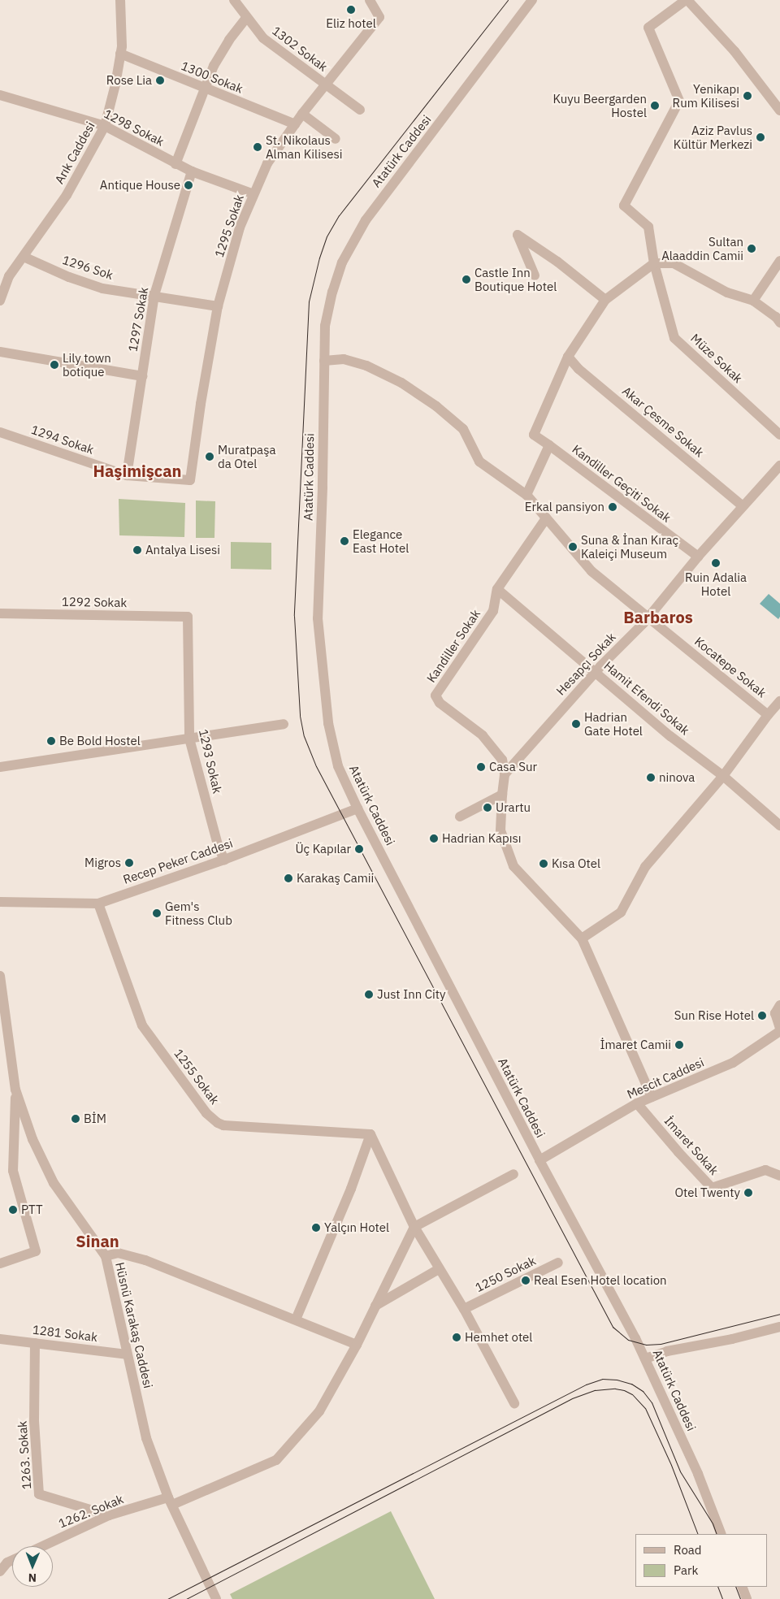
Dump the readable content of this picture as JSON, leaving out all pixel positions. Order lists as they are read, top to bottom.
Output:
{
  "streets": {
    "street": [
      "1302 Sokak",
      "1300 Sokak",
      "1298 Sokak",
      "Atatürk Caddesi",
      "Arık Caddesi",
      "1295 Sokak",
      "1296 Sok",
      "1297 Sokak",
      "Müze Sokak",
      "Akar Çesme Sokak",
      "1294 Sokak",
      "Kandiller Geçiti Sokak",
      "1292 Sokak",
      "Kandiller Sokak",
      "Hesapçı Sokak",
      "Kocatepe Sokak",
      "Hamit Efendi Sokak",
      "1293 Sokak",
      "Recep Peker Caddesi",
      "1255 Sokak",
      "Mescit Caddesi",
      "İmaret Sokak",
      "1250 Sokak",
      "Hüsnü Karakaş Caddesi",
      "1281 Sokak",
      "1263. Sokak",
      "1262. Sokak"
    ]
  },
  "crossings": [
    ["1302 Sokak", "1295 Sokak"],
    ["1300 Sokak", "Arık Caddesi"],
    ["1300 Sokak", "1295 Sokak"],
    ["1298 Sokak", "Arık Caddesi"],
    ["1298 Sokak", "1295 Sokak"],
    ["1298 Sokak", "1297 Sokak"],
    ["Atatürk Caddesi", "Kocatepe Sokak"],
    ["Atatürk Caddesi", "Recep Peker Caddesi"],
    ["Atatürk Caddesi", "Mescit Caddesi"],
    ["Arık Caddesi", "1296 Sok"],
    ["1295 Sokak", "1296 Sok"],
    ["1295 Sokak", "1294 Sokak"],
    ["1296 Sok", "1297 Sokak"],
    ["1297 Sokak", "1294 Sokak"],
    ["Akar Çesme Sokak", "Kandiller Geçiti Sokak"],
    ["Akar Çesme Sokak", "Hesapçı Sokak"],
    ["Kandiller Geçiti Sokak", "Hesapçı Sokak"],
    ["1292 Sokak", "1293 Sokak"],
    ["Kandiller Sokak", "Hesapçı Sokak"],
    ["Kandiller Sokak", "Kocatepe Sokak"],
    ["Kandiller Sokak", "Hamit Efendi Sokak"],
    ["Hesapçı Sokak", "Kocatepe Sokak"],
    ["Hesapçı Sokak", "Hamit Efendi Sokak"],
    ["1293 Sokak", "Recep Peker Caddesi"],
    ["Recep Peker Caddesi", "1255 Sokak"],
    ["Mescit Caddesi", "İmaret Sokak"],
    ["Hüsnü Karakaş Caddesi", "1281 Sokak"],
    ["Hüsnü Karakaş Caddesi", "1262. Sokak"],
    ["1281 Sokak", "1263. Sokak"],
    ["1263. Sokak", "1262. Sokak"]
  ],
  "districts": ["Haşimişcan", "Barbaros", "Sinan"],
  "places": [
    "Eliz hotel",
    "Rose Lia",
    "Yenikapı Rum Kilisesi",
    "Kuyu Beergarden Hostel",
    "Aziz Pavlus Kültür Merkezi",
    "St. Nikolaus Alman Kilisesi",
    "Antique House",
    "Sultan Alaaddin Camii",
    "Castle Inn Boutique Hotel",
    "Lily town botique",
    "Muratpaşa da Otel",
    "Erkal pansiyon",
    "Elegance East Hotel",
    "Suna & İnan Kıraç Kaleiçi Museum",
    "Antalya Lisesi",
    "Ruin Adalia Hotel",
    "Hadrian Gate Hotel",
    "Be Bold Hostel",
    "Casa Sur",
    "ninova",
    "Urartu",
    "Hadrian Kapısı",
    "Üç Kapılar",
    "Migros",
    "Kısa Otel",
    "Karakaş Camii",
    "Gem's Fitness Club",
    "Just Inn City",
    "Sun Rise Hotel",
    "İmaret Camii",
    "BİM",
    "Otel Twenty",
    "PTT",
    "Yalçın Hotel",
    "Real Esen Hotel location",
    "Hemhet otel"
  ],
  "legend": ["Road", "Park"],
  "north": "bottom"
}
